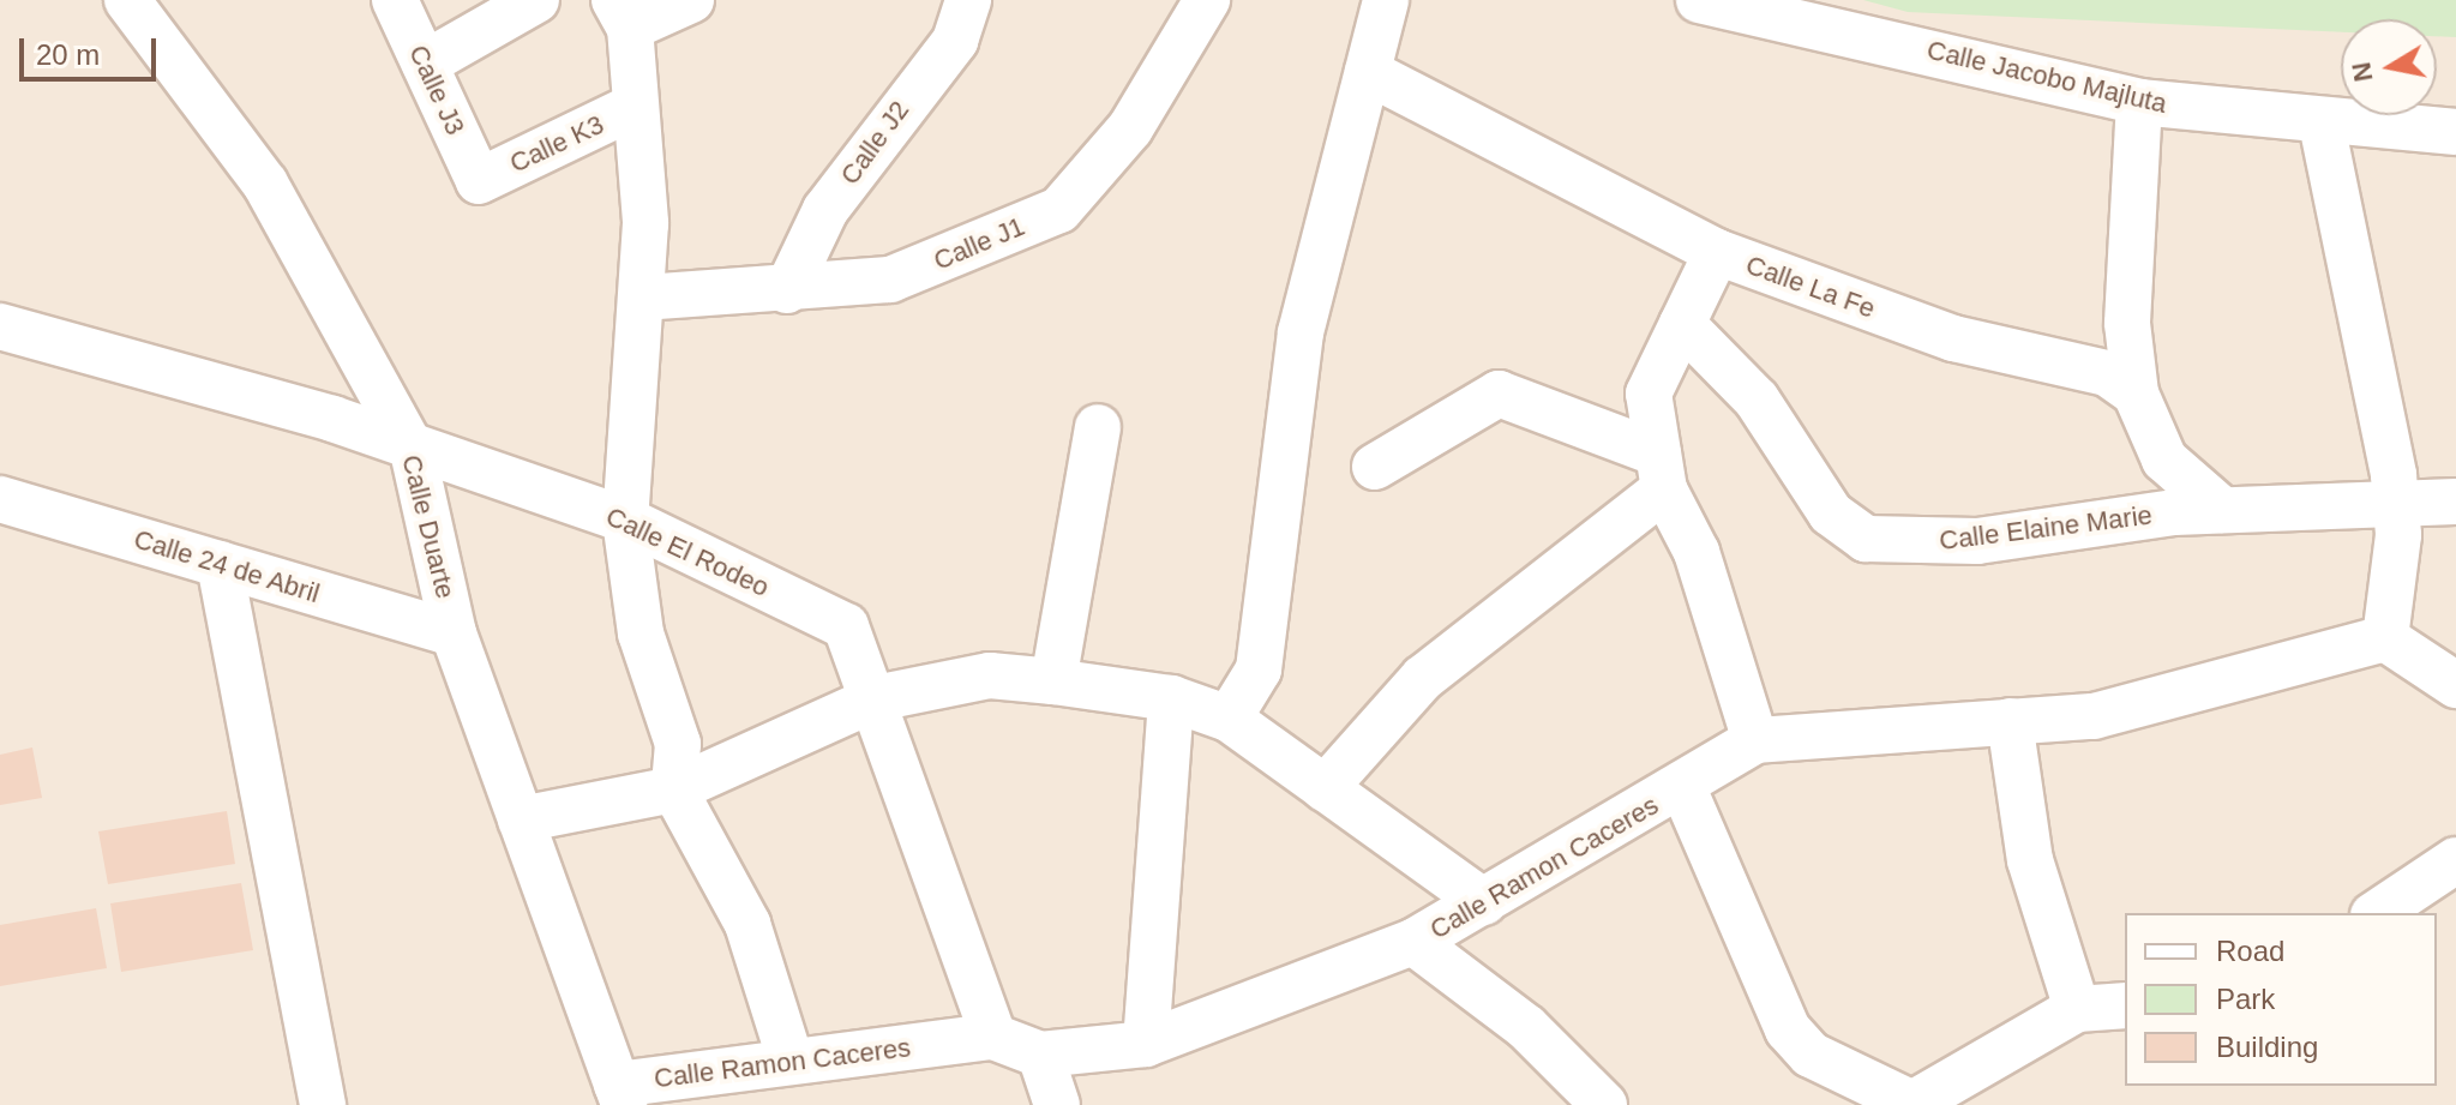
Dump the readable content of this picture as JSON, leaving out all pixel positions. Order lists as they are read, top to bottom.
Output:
{
  "streets": {
    "street": [
      "Calle Jacobo Majluta",
      "Calle J3",
      "Calle J2",
      "Calle K3",
      "Calle J1",
      "Calle La Fe",
      "Calle Duarte",
      "Calle Elaine Marie",
      "Calle El Rodeo",
      "Calle 24 de Abril",
      "Calle Ramon Caceres"
    ]
  },
  "crossings": [
    ["Calle J3", "Calle K3"],
    ["Calle J2", "Calle J1"],
    ["Calle Duarte", "Calle El Rodeo"],
    ["Calle Duarte", "Calle 24 de Abril"],
    ["Calle Duarte", "Calle Ramon Caceres"],
    ["Calle El Rodeo", "Calle Ramon Caceres"]
  ],
  "legend": ["Road", "Park", "Building"],
  "scale_bar": "20 m",
  "north": "left"
}
